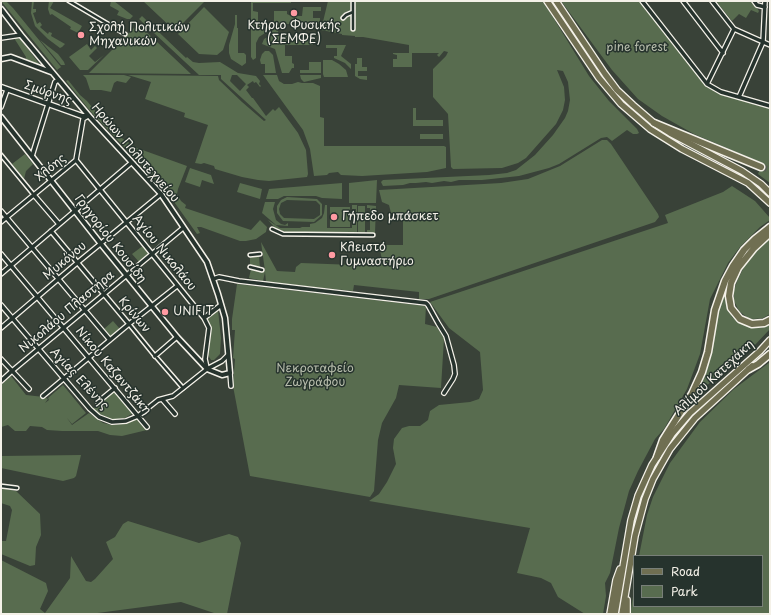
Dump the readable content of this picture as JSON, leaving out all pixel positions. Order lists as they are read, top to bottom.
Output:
{
  "streets": {
    "main road": ["Αλίμου Κατεχάκη"],
    "street": [
      "Σμύρνης",
      "Ηρώων Πολυτεχνείου",
      "Χλόης",
      "Γρηγορίου Κουσίδη",
      "Αγίου Νικολάου",
      "Μυκόνου",
      "Νικολάου Πλαστήρα",
      "Κρίνων",
      "Νίκου Καζαντζάκη",
      "Αγίας Ελένης"
    ]
  },
  "crossings": [
    ["Σμύρνης", "Ηρώων Πολυτεχνείου"],
    ["Σμύρνης", "Χλόης"],
    ["Ηρώων Πολυτεχνείου", "Χλόης"],
    ["Ηρώων Πολυτεχνείου", "Μυκόνου"],
    ["Ηρώων Πολυτεχνείου", "Νικολάου Πλαστήρα"],
    ["Χλόης", "Γρηγορίου Κουσίδη"],
    ["Χλόης", "Αγίου Νικολάου"],
    ["Γρηγορίου Κουσίδη", "Αγίου Νικολάου"],
    ["Γρηγορίου Κουσίδη", "Μυκόνου"],
    ["Γρηγορίου Κουσίδη", "Νικολάου Πλαστήρα"],
    ["Αγίου Νικολάου", "Μυκόνου"],
    ["Αγίου Νικολάου", "Νικολάου Πλαστήρα"],
    ["Μυκόνου", "Κρίνων"],
    ["Μυκόνου", "Νίκου Καζαντζάκη"],
    ["Μυκόνου", "Αγίας Ελένης"],
    ["Νικολάου Πλαστήρα", "Κρίνων"],
    ["Νικολάου Πλαστήρα", "Νίκου Καζαντζάκη"],
    ["Νικολάου Πλαστήρα", "Αγίας Ελένης"],
    ["Νίκου Καζαντζάκη", "Αγίας Ελένης"]
  ],
  "parks": ["pine forest", "Νεκροταφείο Ζωγράφου"],
  "places": [
    "Κτήριο Φυσικής (ΣΕΜΦΕ)",
    "Σχολή Πολιτικών Μηχανικών",
    "Γήπεδο μπάσκετ",
    "Κλειστό Γυμναστήριο",
    "UNIFIT"
  ],
  "legend": ["Road", "Park"]
}
